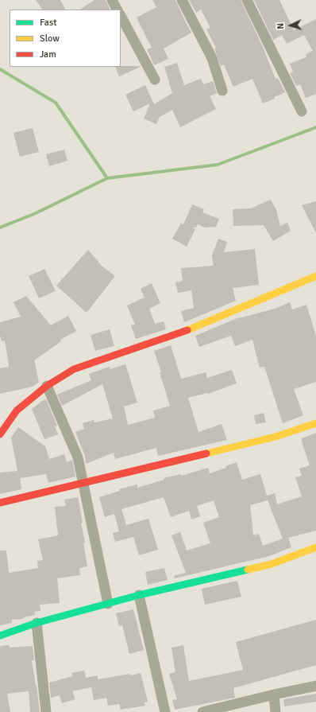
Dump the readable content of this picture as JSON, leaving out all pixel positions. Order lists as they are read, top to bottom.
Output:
{
  "legend": ["Fast", "Slow", "Jam"],
  "north": "left"
}
